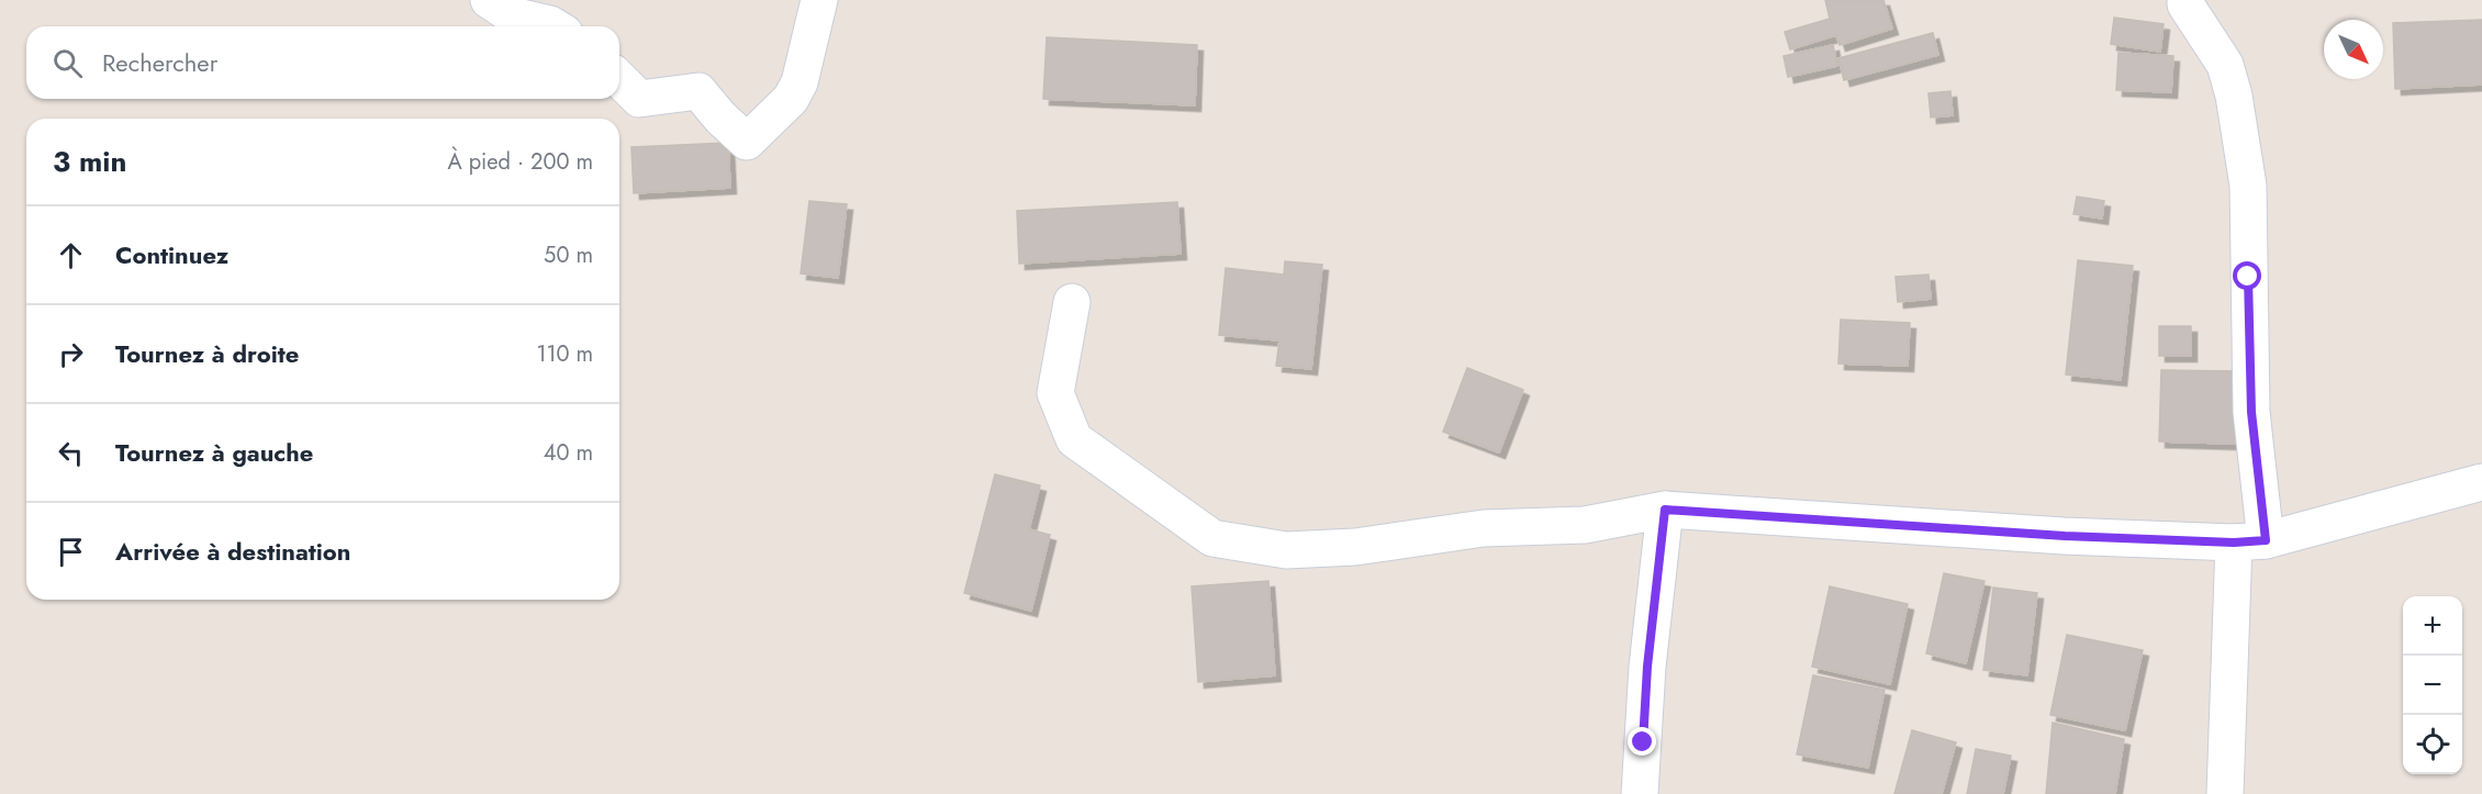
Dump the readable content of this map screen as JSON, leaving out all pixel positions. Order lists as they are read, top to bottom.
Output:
{
  "north": "bottom right",
  "page": {
    "search": "Rechercher",
    "heading": ["3 min", "À pied · 200 m"],
    "list": [
      ["Continuez", "50 m"],
      ["Tournez à droite", "110 m"],
      ["Tournez à gauche", "40 m"],
      "Arrivée à destination"
    ],
    "map_buttons": ["+", "−"]
  }
}
